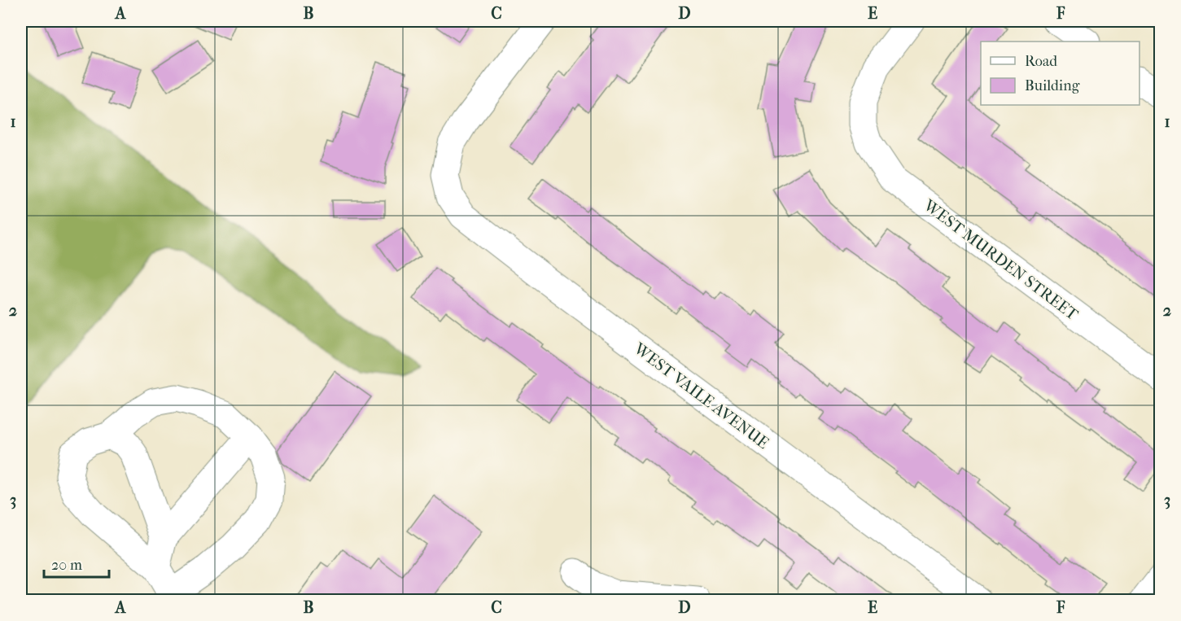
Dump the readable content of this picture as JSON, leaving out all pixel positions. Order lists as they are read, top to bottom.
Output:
{
  "streets": {
    "street": ["WEST MURDEN STREET", "WEST VAILE AVENUE"]
  },
  "legend": ["Road", "Building"],
  "scale_bar": "20 m",
  "grid": {
    "columns": [
      "A",
      "B",
      "C",
      "D",
      "E",
      "F"
    ],
    "rows": ["1", "2", "3"]
  }
}
